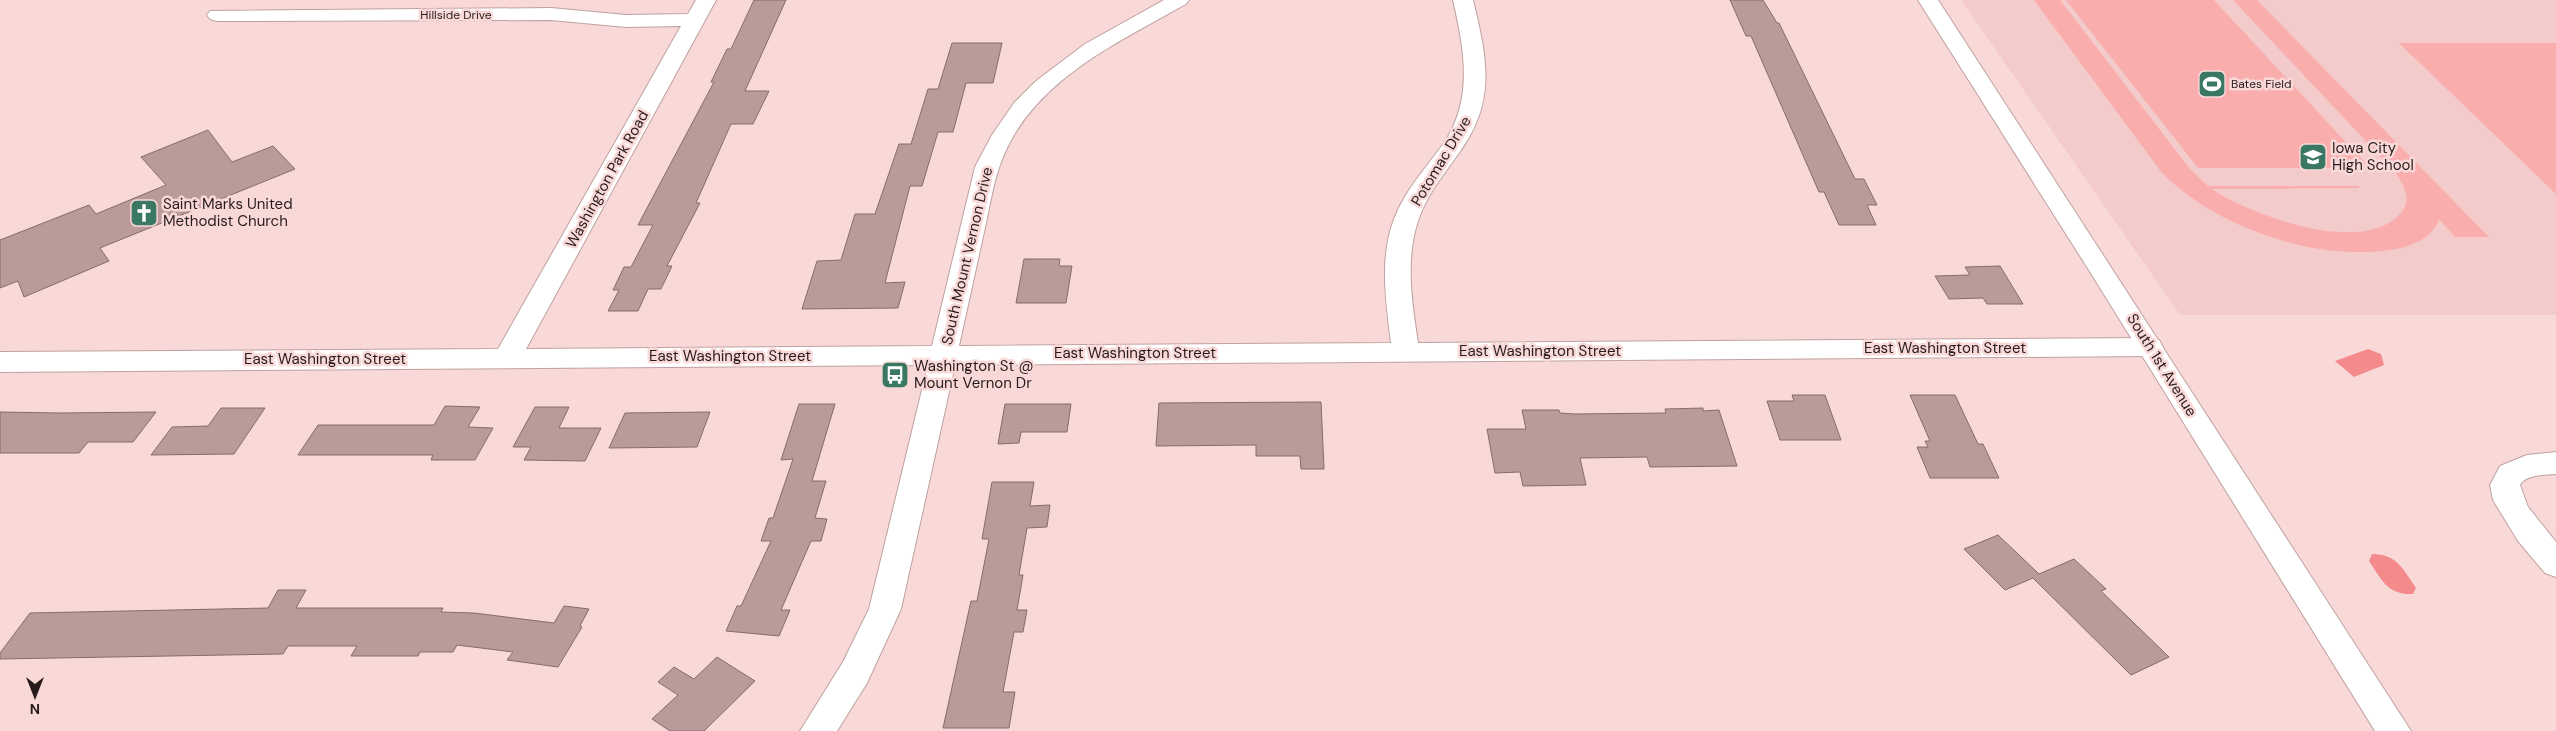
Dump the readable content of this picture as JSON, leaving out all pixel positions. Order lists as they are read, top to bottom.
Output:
{
  "streets": {
    "street": [
      "Hillside Drive",
      "Potomac Drive",
      "Washington Park Road",
      "South Mount Vernon Drive",
      "East Washington Street",
      "South 1st Avenue"
    ]
  },
  "crossings": [
    ["Hillside Drive", "Washington Park Road"],
    ["Potomac Drive", "East Washington Street"],
    ["Washington Park Road", "East Washington Street"],
    ["South Mount Vernon Drive", "East Washington Street"],
    ["East Washington Street", "South 1st Avenue"]
  ],
  "places": {
    "sports": ["Bates Field"],
    "school or university": ["Iowa City High School"],
    "church": ["Saint Marks United Methodist Church"],
    "bus stop": ["Washington St @ Mount Vernon Dr"]
  },
  "north": "bottom"
}
